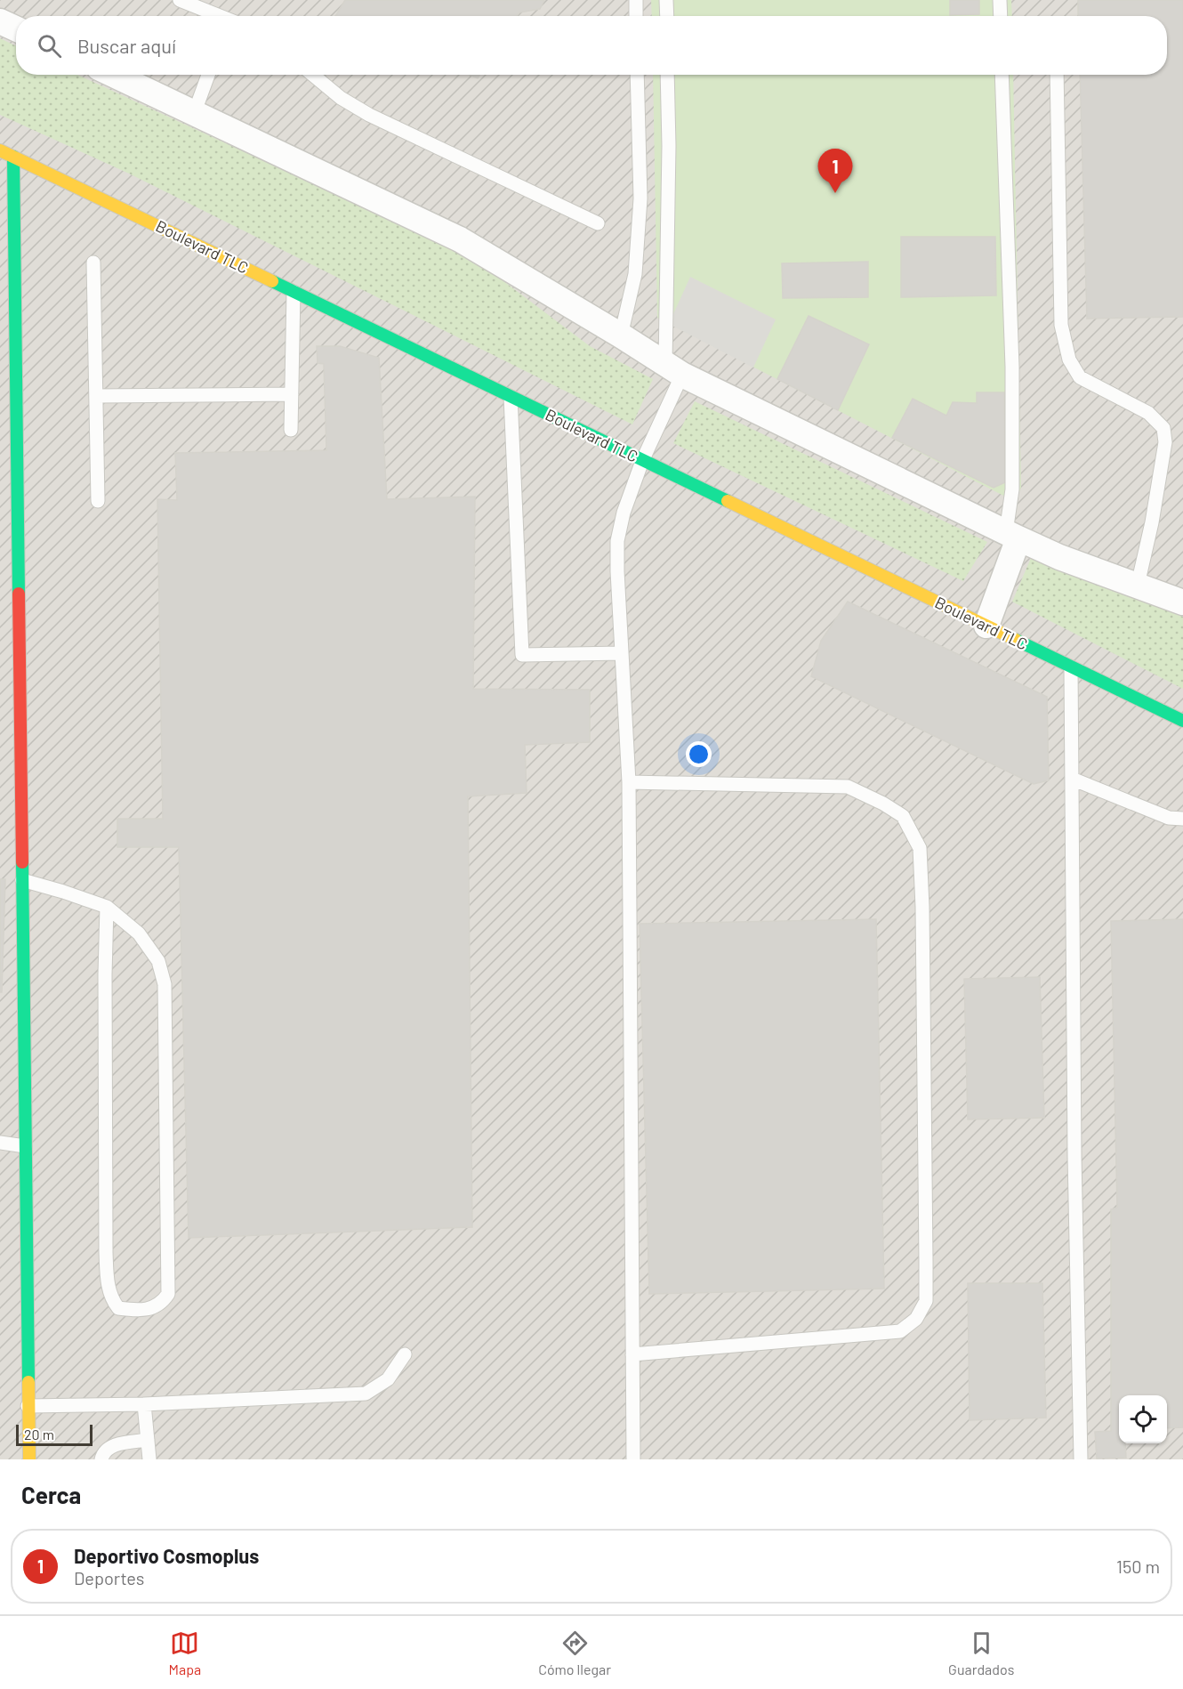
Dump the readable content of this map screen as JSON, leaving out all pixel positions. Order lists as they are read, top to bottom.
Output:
{
  "streets": {
    "street": ["Boulevard TLC"]
  },
  "scale_bar": "20 m",
  "page": {
    "search": "Buscar aquí",
    "pins": "1",
    "scale": "20 m",
    "heading": "Cerca",
    "list": [
      {
        "mark": "1",
        "name": "Deportivo Cosmoplus",
        "note": "Deportes",
        "value": "150 m"
      }
    ],
    "nav": ["Mapa", "Cómo llegar", "Guardados"]
  }
}
